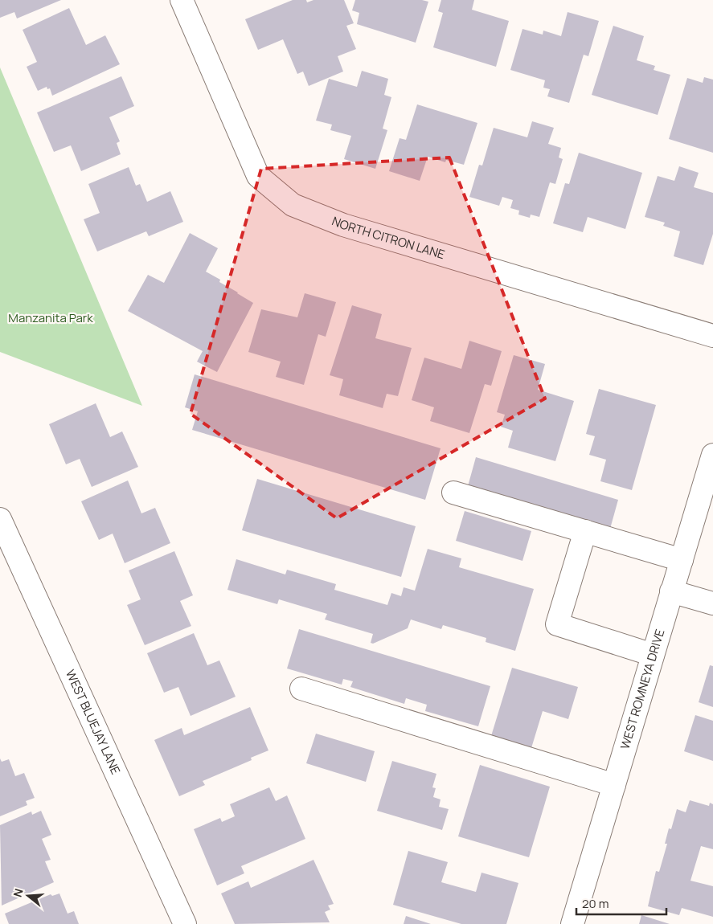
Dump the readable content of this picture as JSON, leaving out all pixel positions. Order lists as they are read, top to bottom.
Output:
{
  "streets": {
    "street": ["NORTH CITRON LANE", "WEST ROMNEYA DRIVE", "WEST BLUEJAY LANE"]
  },
  "parks": ["Manzanita Park"],
  "scale_bar": "20 m",
  "north": "left"
}
